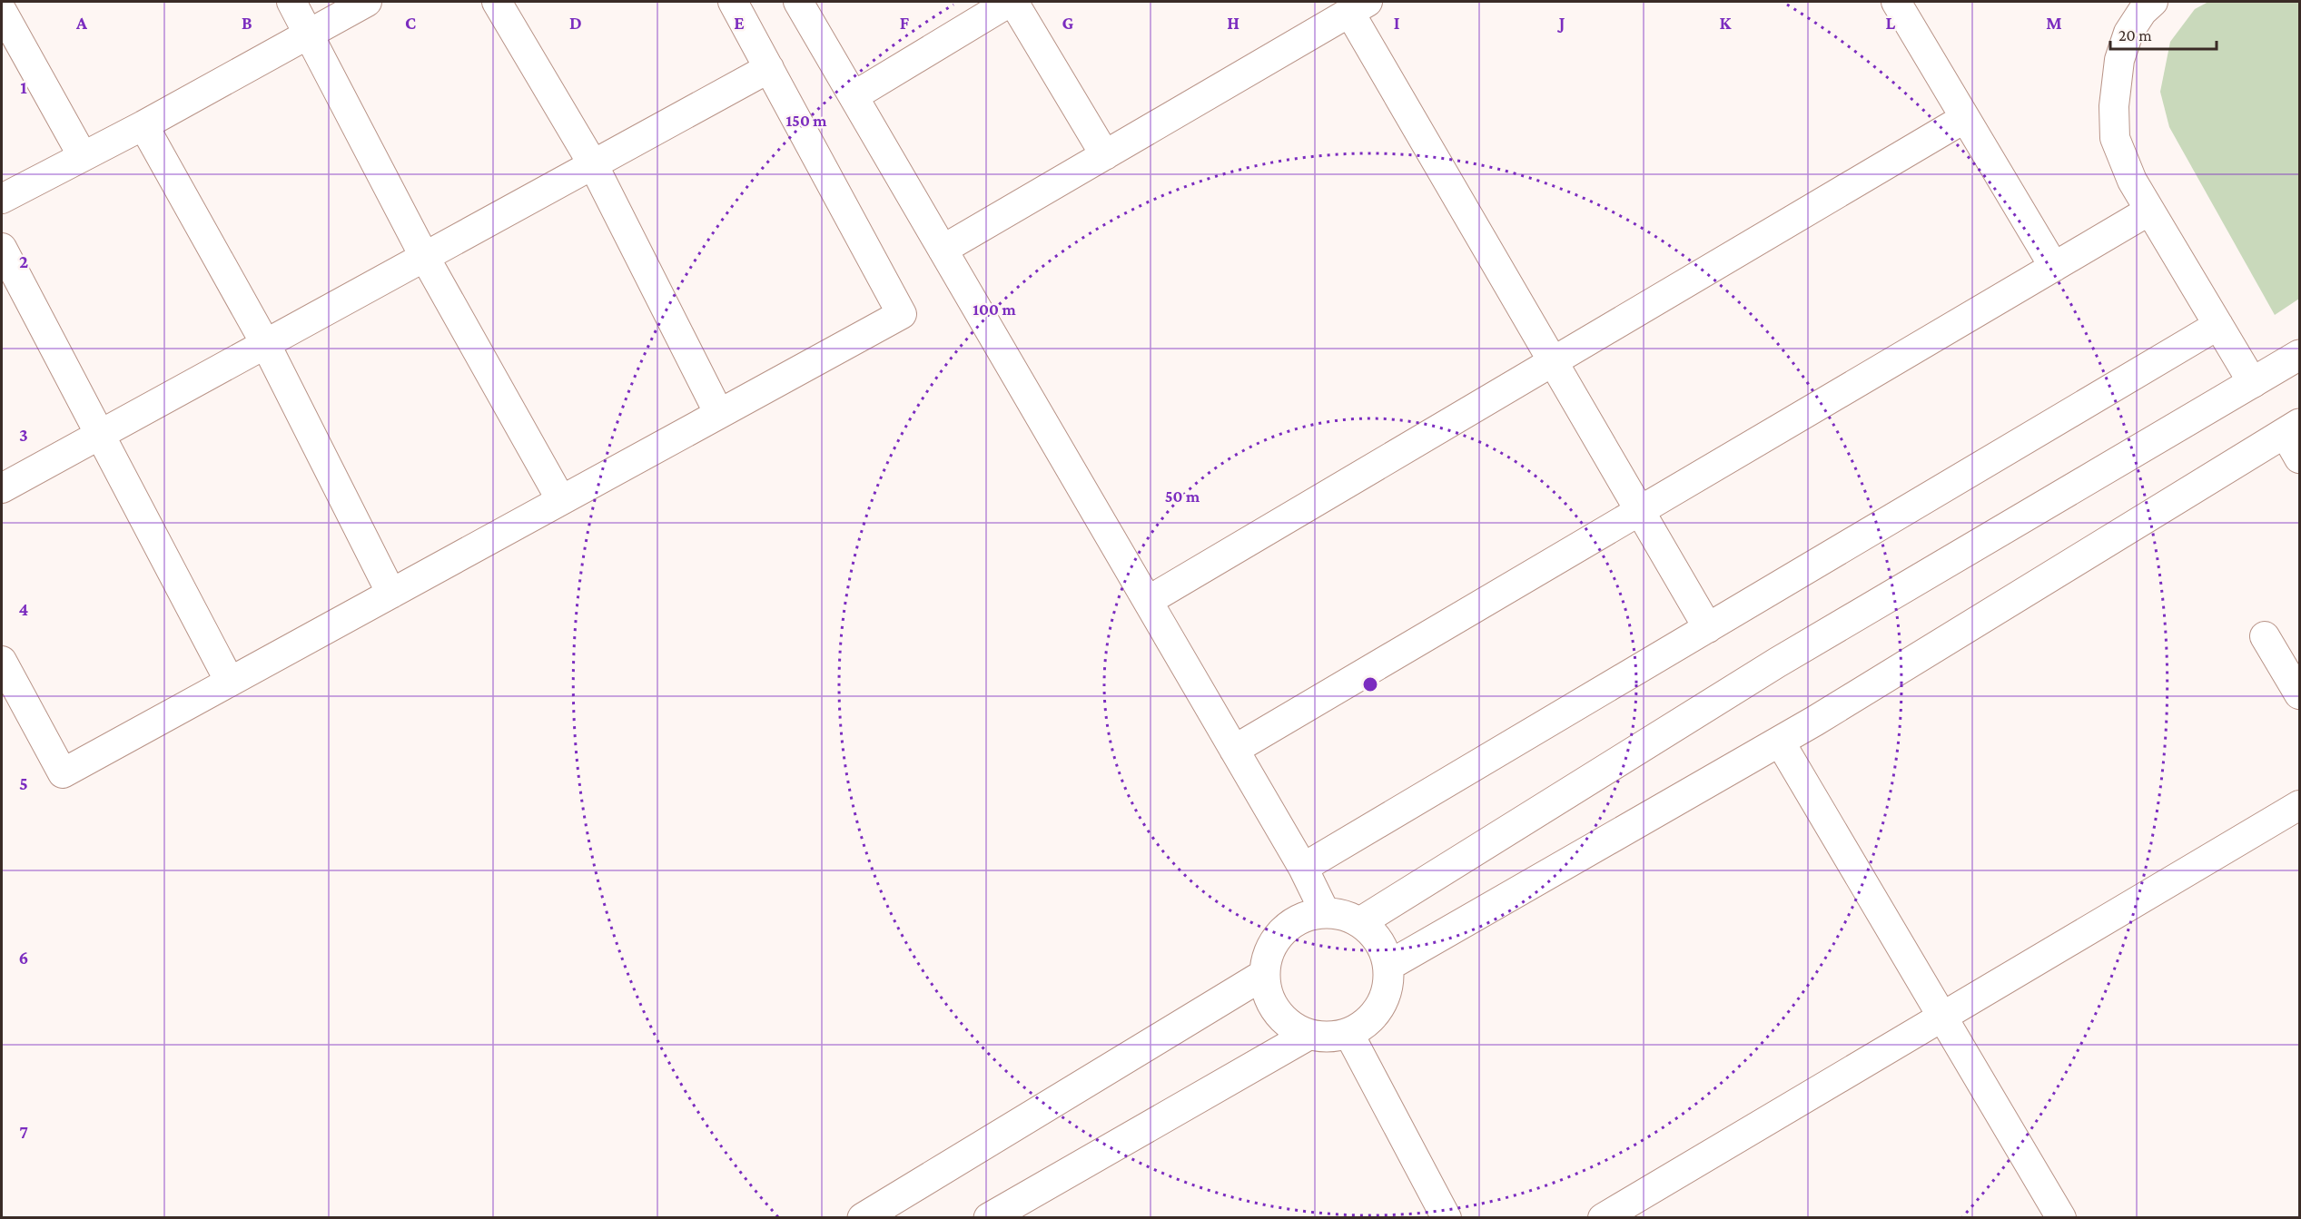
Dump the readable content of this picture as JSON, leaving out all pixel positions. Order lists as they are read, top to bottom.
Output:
{
  "scale_bar": "20 m",
  "grid": {
    "columns": [
      "A",
      "B",
      "C",
      "D",
      "E",
      "F",
      "G",
      "H",
      "I",
      "J",
      "K",
      "L",
      "M"
    ],
    "rows": [
      "1",
      "2",
      "3",
      "4",
      "5",
      "6",
      "7"
    ]
  },
  "rings": ["150 m", "100 m", "50 m"]
}
